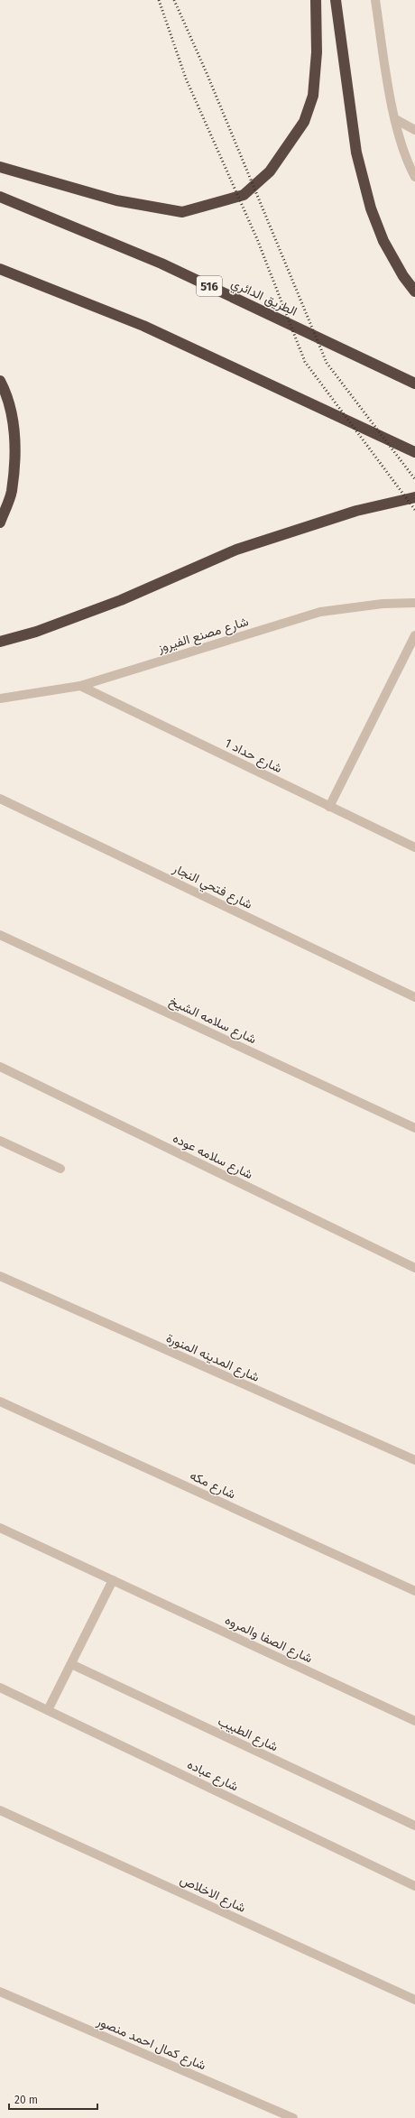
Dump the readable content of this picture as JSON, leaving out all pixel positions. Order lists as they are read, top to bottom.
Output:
{
  "streets": {
    "highway": ["516", "الطريق الدائري"],
    "street": [
      "شارع مصنع الفيروز",
      "شارع حداد 1",
      "شارع فتحي النجار",
      "شارع سلامه الشيخ",
      "شارع سلامه عوده",
      "شارع المدينه المنورة",
      "شارع مكه",
      "شارع الصفا والمروه",
      "شارع الطبيب",
      "شارع عباده",
      "شارع الاخلاص",
      "شارع كمال احمد منصور"
    ]
  },
  "crossings": [
    ["شارع مصنع الفيروز", "شارع حداد 1"]
  ],
  "scale_bar": "20 m"
}
